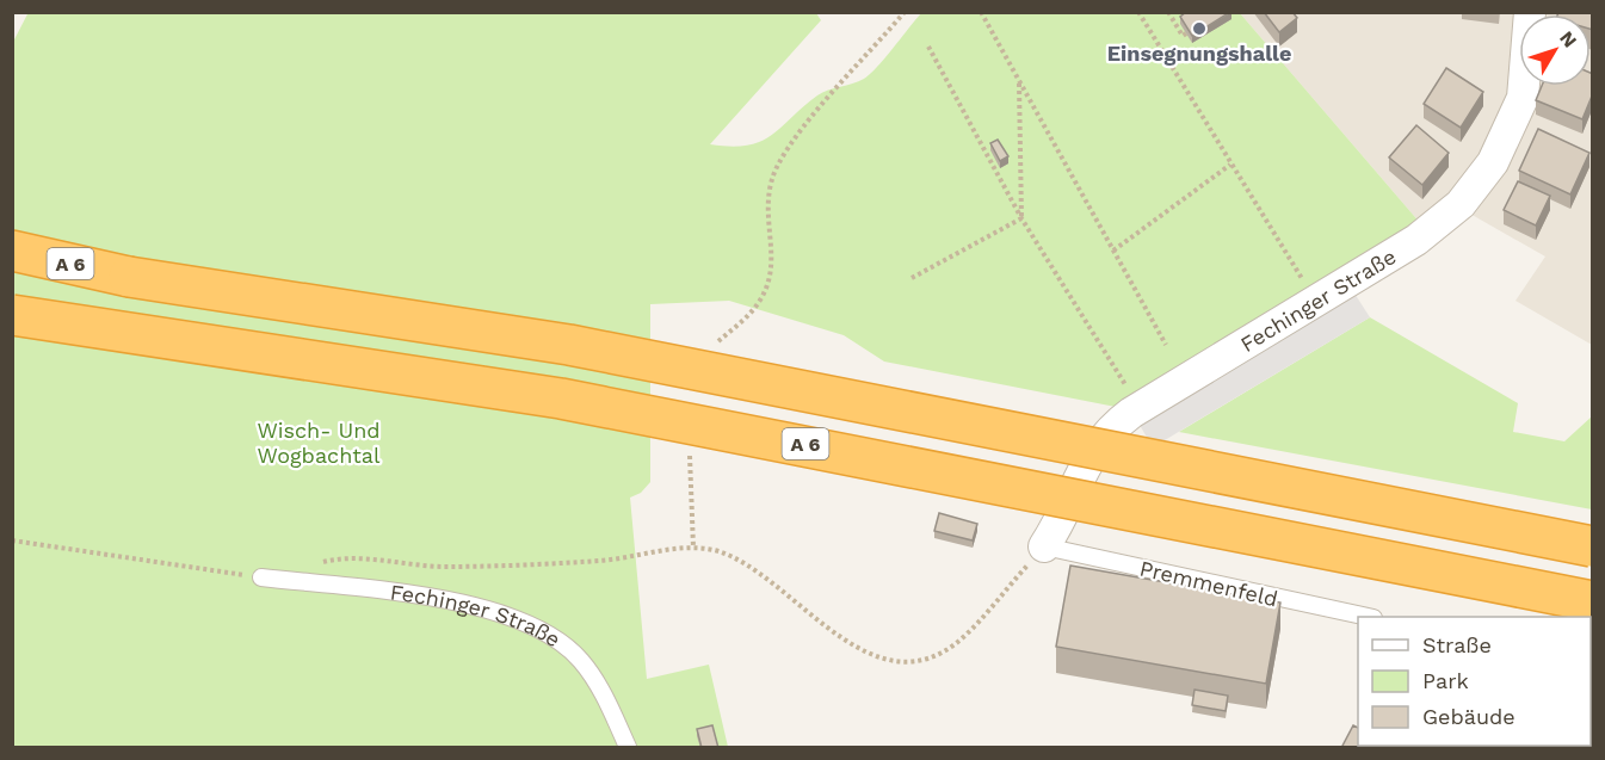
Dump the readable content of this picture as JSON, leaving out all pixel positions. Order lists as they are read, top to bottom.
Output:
{
  "streets": {
    "highway": ["A 6"],
    "street": ["Fechinger Straße"],
    "lane": ["Premmenfeld"]
  },
  "crossings": [
    ["Fechinger Straße", "Premmenfeld"]
  ],
  "parks": ["Wisch- Und Wogbachtal"],
  "places": ["Einsegnungshalle"],
  "legend": ["Straße", "Park", "Gebäude"],
  "north": "top right"
}
